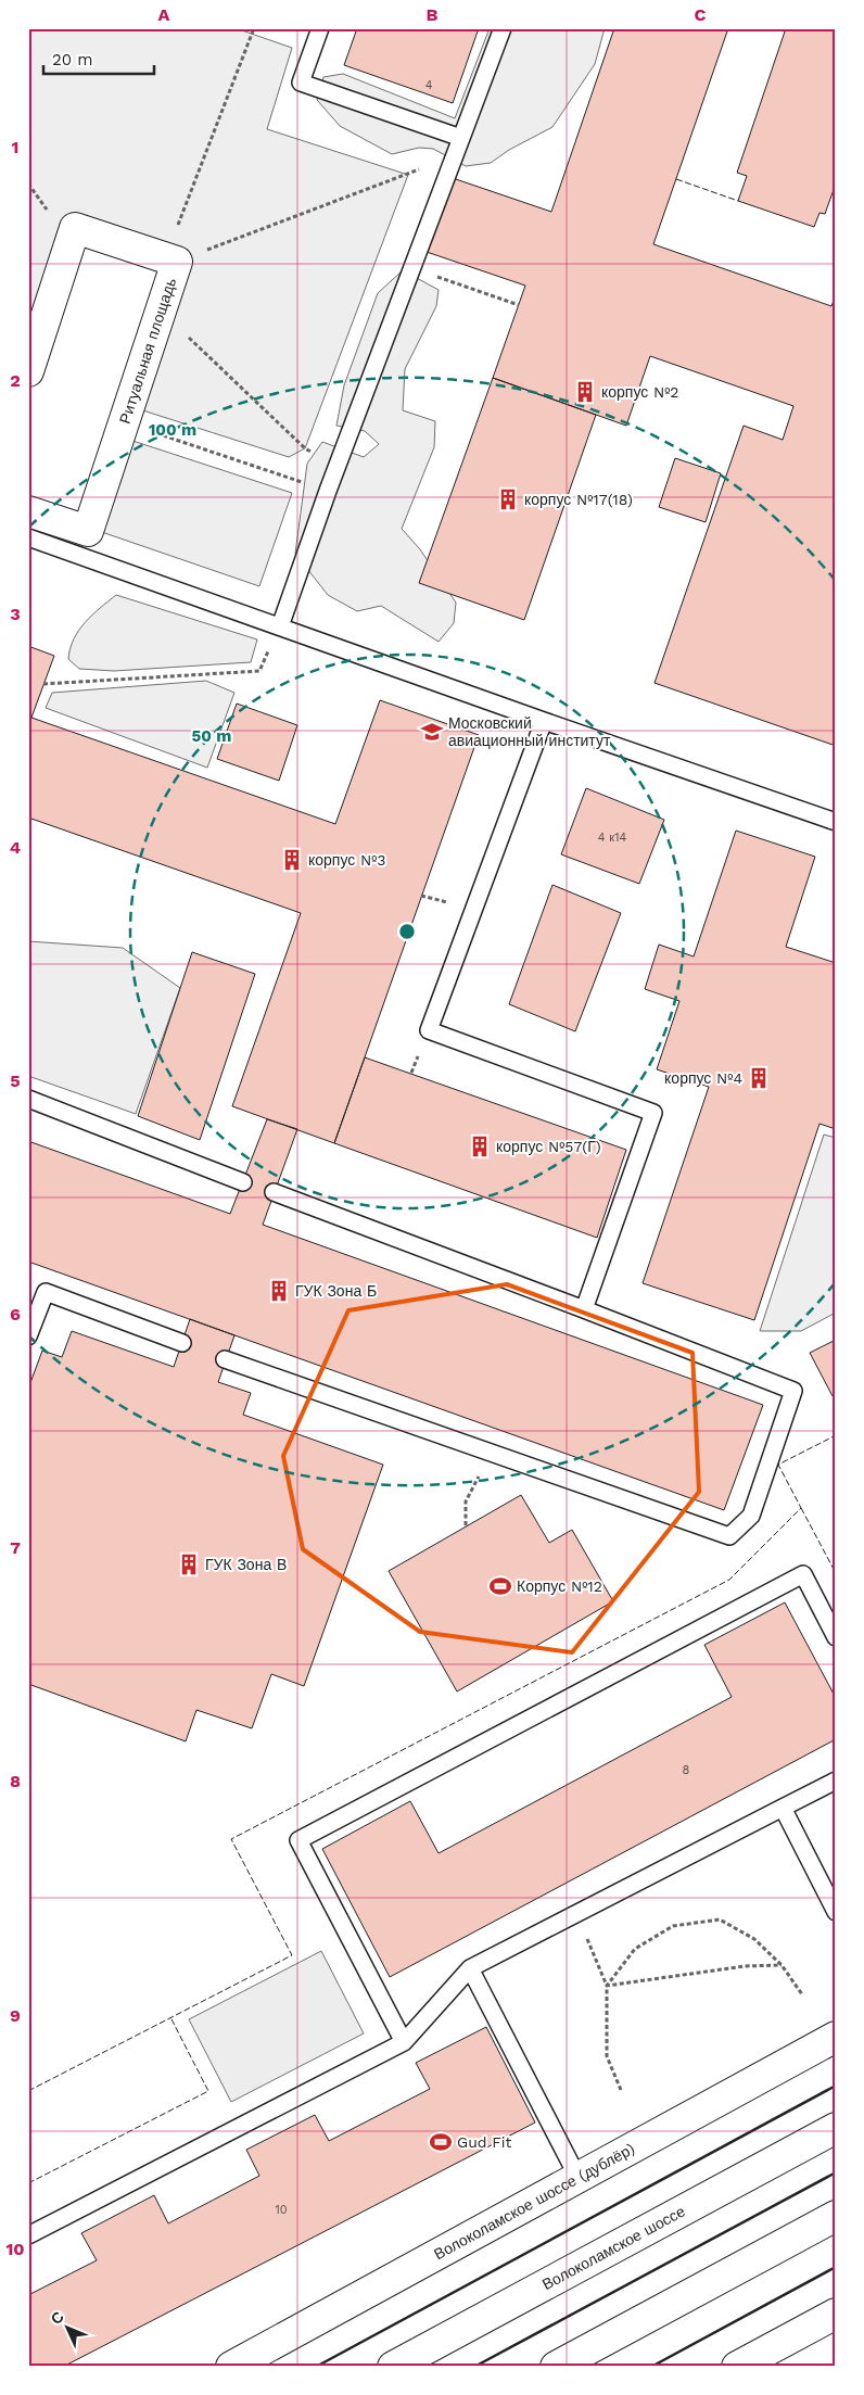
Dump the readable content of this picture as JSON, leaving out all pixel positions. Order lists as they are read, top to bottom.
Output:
{
  "streets": {
    "main road": ["Ритуальная площадь", "Волоколамское шоссе (дублёр)", "Волоколамское шоссе"]
  },
  "places": {
    "building": [
      "корпус №2",
      "корпус №17(18)",
      "корпус №3",
      "корпус №4",
      "корпус №57(Г)",
      "ГУК Зона Б",
      "ГУК Зона В"
    ],
    "school or university": ["Московский авиационный институт"],
    "sports": ["Корпус №12", "Gud Fit"]
  },
  "house_numbers": [
    "4",
    "4 к14",
    "8",
    "10"
  ],
  "scale_bar": "20 m",
  "north": "top left",
  "grid": {
    "columns": ["A", "B", "C"],
    "rows": [
      "1",
      "2",
      "3",
      "4",
      "5",
      "6",
      "7",
      "8",
      "9",
      "10"
    ]
  },
  "rings": ["100 m", "50 m"]
}
